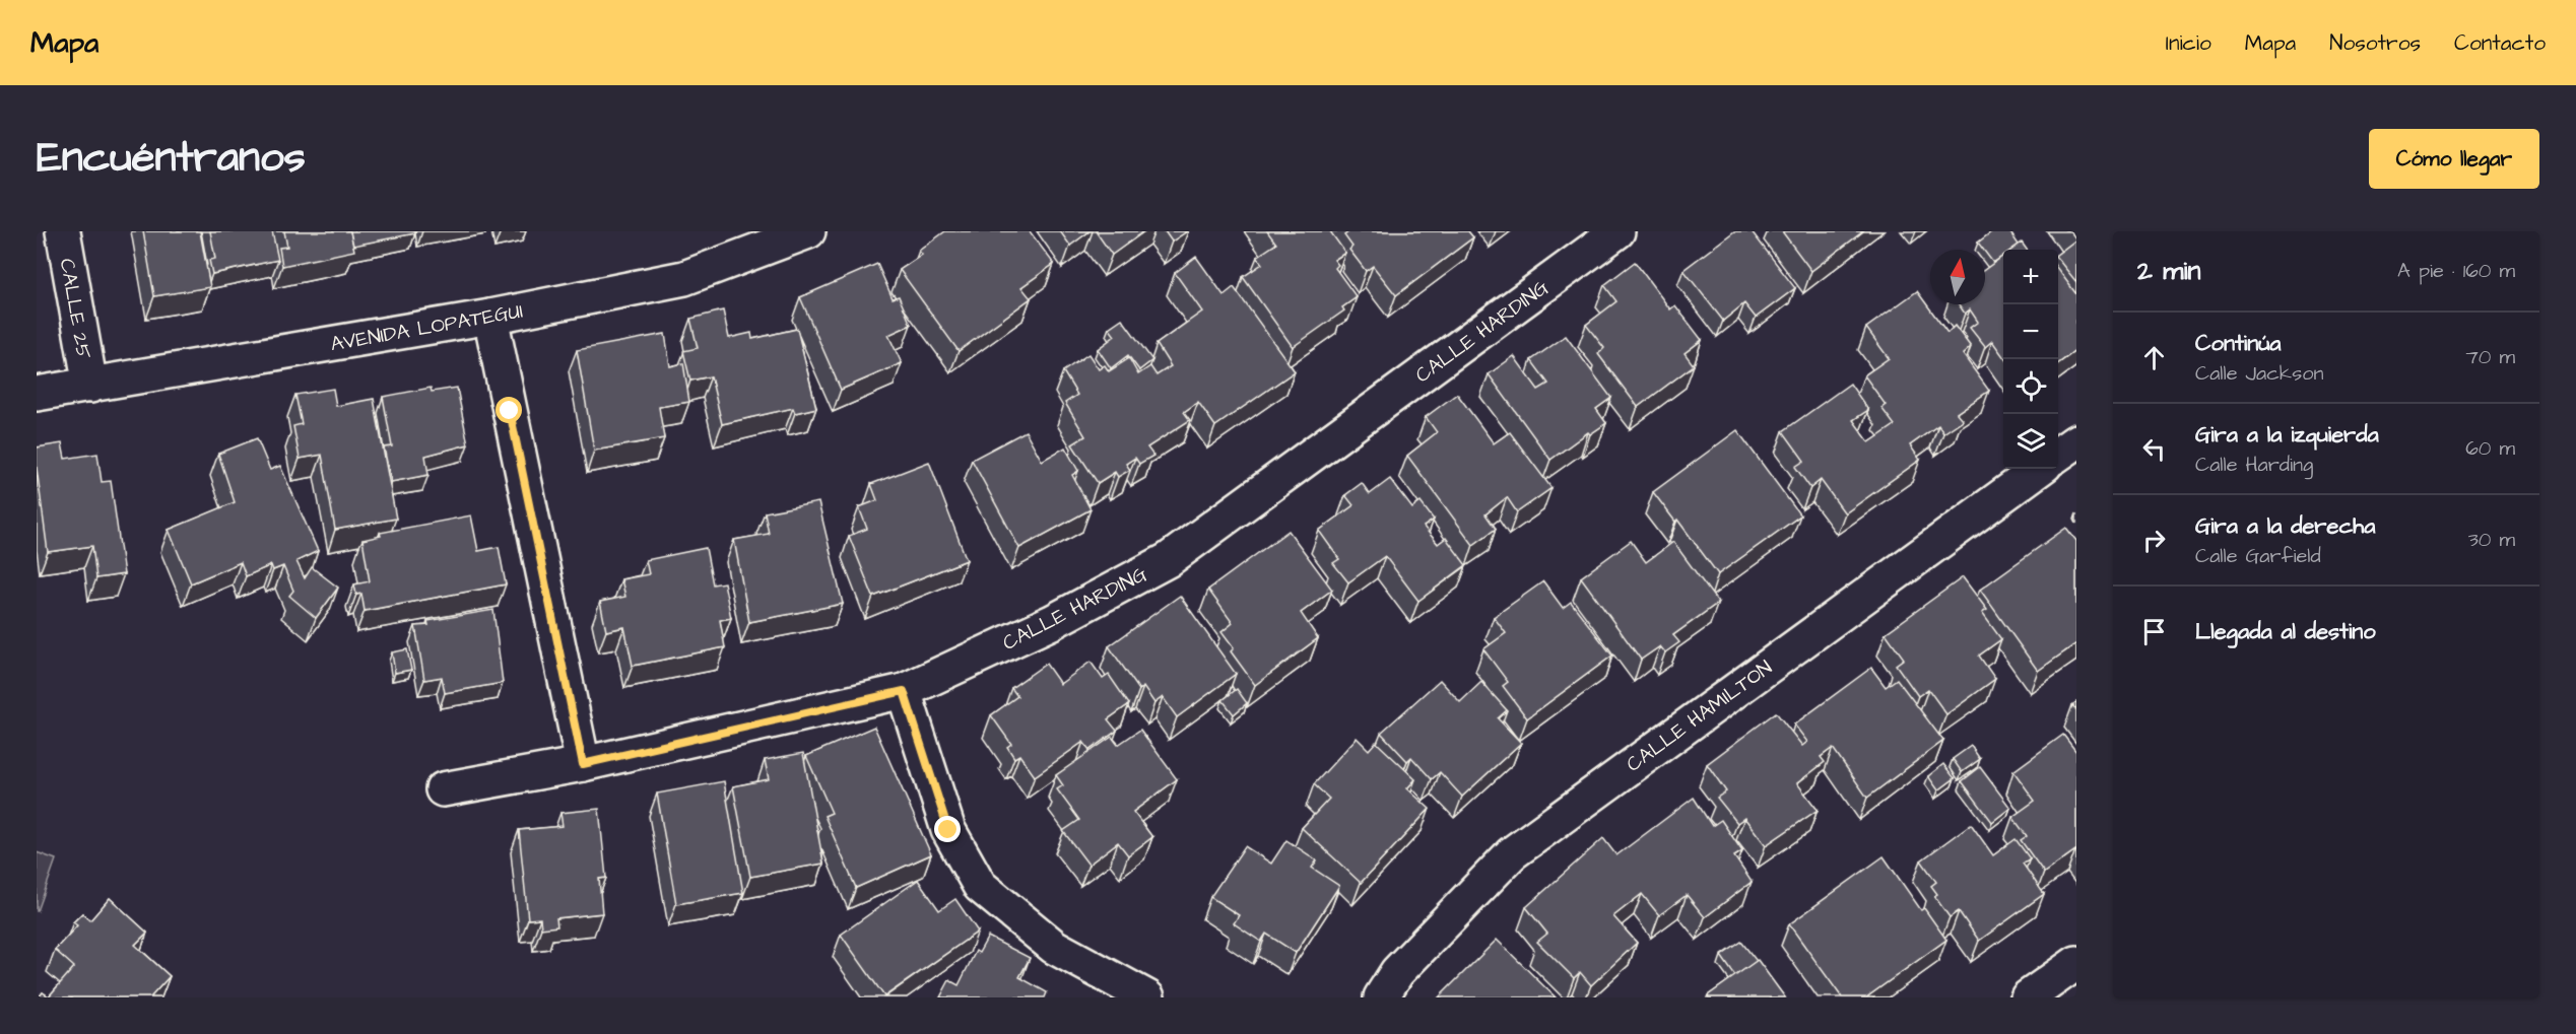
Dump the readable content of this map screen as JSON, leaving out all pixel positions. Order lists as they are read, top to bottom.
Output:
{
  "streets": {
    "street": [
      "CALLE 25",
      "AVENIDA LOPATEGUI",
      "CALLE HARDING",
      "CALLE HAMILTON"
    ]
  },
  "crossings": [
    ["CALLE 25", "AVENIDA LOPATEGUI"]
  ],
  "north": "top",
  "page": {
    "header": "Mapa",
    "nav": [
      "Inicio",
      "Mapa",
      "Nosotros",
      "Contacto"
    ],
    "title": "Encuéntranos",
    "buttons": "Cómo llegar",
    "heading": ["2 min", "A pie · 160 m"],
    "map_buttons": ["+", "−"],
    "list": [
      ["Continúa", "Calle Jackson", "70 m"],
      ["Gira a la izquierda", "Calle Harding", "60 m"],
      ["Gira a la derecha", "Calle Garfield", "30 m"],
      "Llegada al destino"
    ]
  }
}
